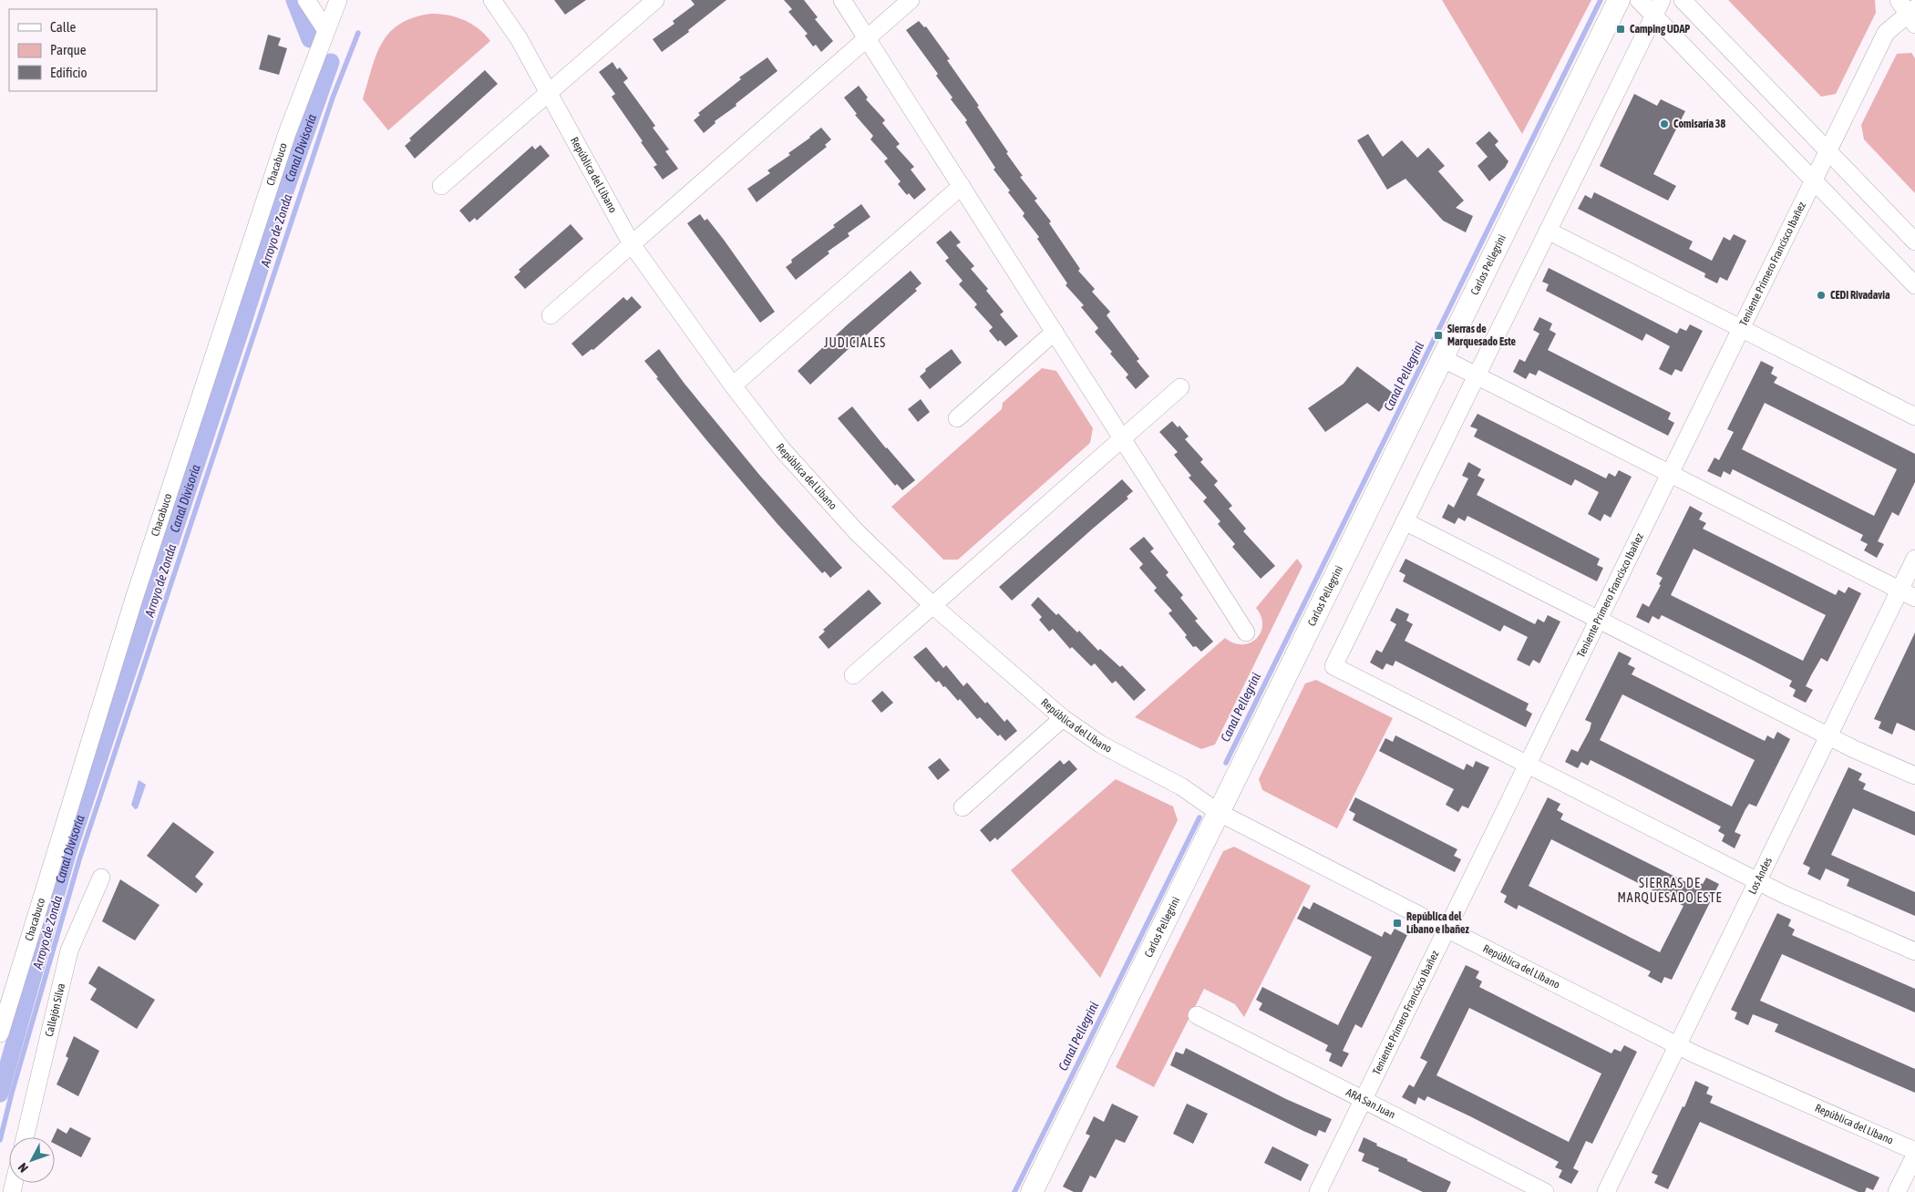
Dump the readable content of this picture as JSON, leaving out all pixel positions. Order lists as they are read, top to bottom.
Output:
{
  "streets": {
    "main road": ["Carlos Pellegrini"],
    "street": [
      "Chacabuco",
      "República del Líbano",
      "Teniente Primero Francisco Ibañez",
      "Los Andes",
      "Callejón Silva",
      "ARA San Juan"
    ]
  },
  "crossings": [
    ["República del Líbano", "Teniente Primero Francisco Ibañez"],
    ["República del Líbano", "Carlos Pellegrini"],
    ["República del Líbano", "Los Andes"],
    ["Teniente Primero Francisco Ibañez", "ARA San Juan"]
  ],
  "districts": ["JUDICIALES", "SIERRAS DE MARQUESADO ESTE"],
  "water": ["Canal Divisoria", "Arroyo de Zonda", "Canal Pellegrini"],
  "places": {
    "transit": ["Camping UDAP", "Sierras de Marquesado Este", "República del Líbano e Ibañez"],
    "other": ["Comisaría 38", "CEDI Rivadavia"]
  },
  "legend": ["Calle", "Parque", "Edificio"],
  "north": "bottom left"
}
